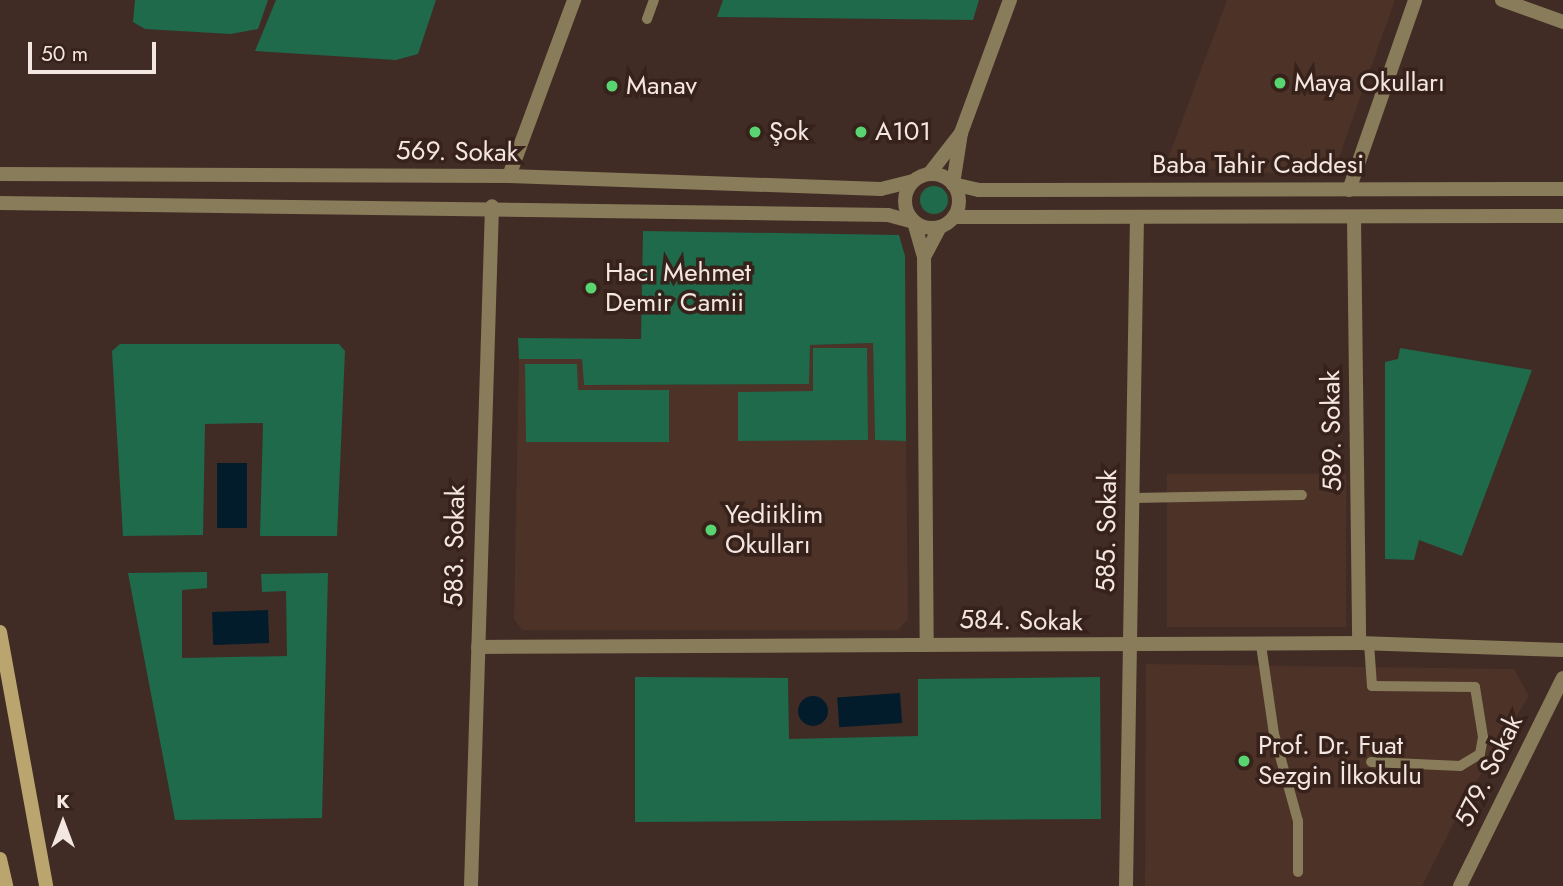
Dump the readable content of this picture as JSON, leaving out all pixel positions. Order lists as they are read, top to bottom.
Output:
{
  "streets": {
    "street": [
      "569. Sokak",
      "Baba Tahir Caddesi",
      "589. Sokak",
      "585. Sokak",
      "583. Sokak",
      "584. Sokak",
      "579. Sokak"
    ]
  },
  "crossings": [
    ["569. Sokak", "Baba Tahir Caddesi"],
    ["Baba Tahir Caddesi", "589. Sokak"],
    ["Baba Tahir Caddesi", "585. Sokak"],
    ["589. Sokak", "584. Sokak"],
    ["585. Sokak", "584. Sokak"],
    ["583. Sokak", "584. Sokak"]
  ],
  "places": [
    "Maya Okulları",
    "Manav",
    "Şok",
    "A101",
    "Hacı Mehmet Demir Camii",
    "Yediiklim Okulları",
    "Prof. Dr. Fuat Sezgin İlkokulu"
  ],
  "scale_bar": "50 m",
  "north": "top"
}
